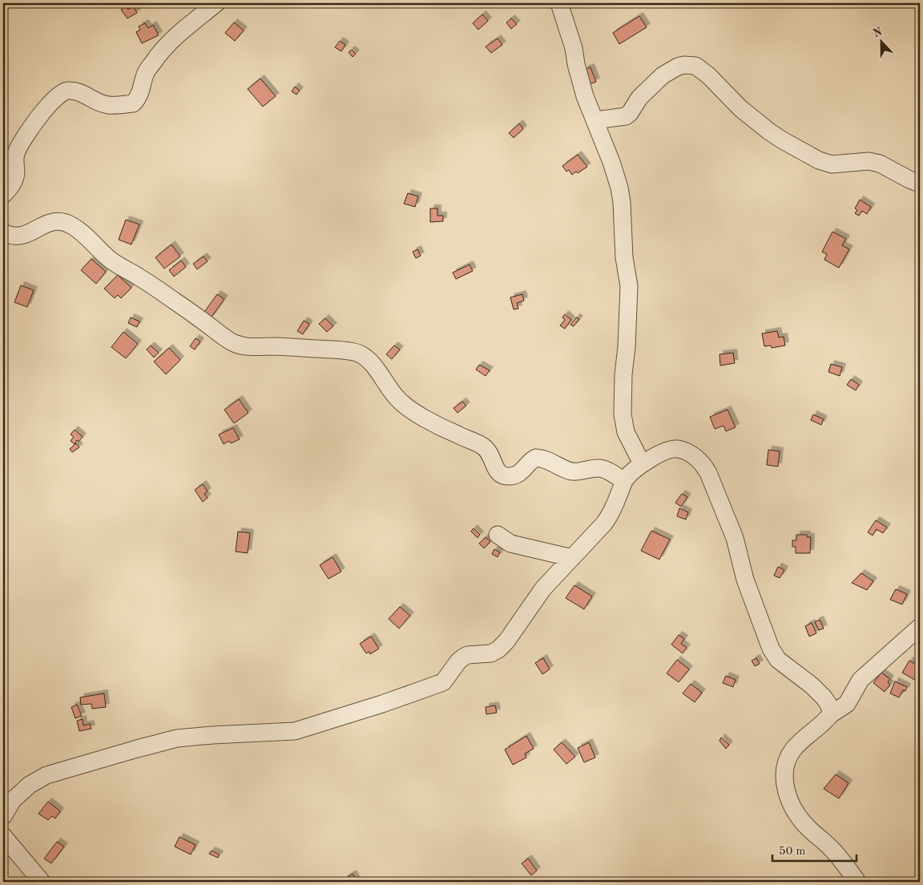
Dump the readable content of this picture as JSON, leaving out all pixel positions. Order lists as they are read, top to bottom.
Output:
{
  "scale_bar": "50 m",
  "north": "top"
}
